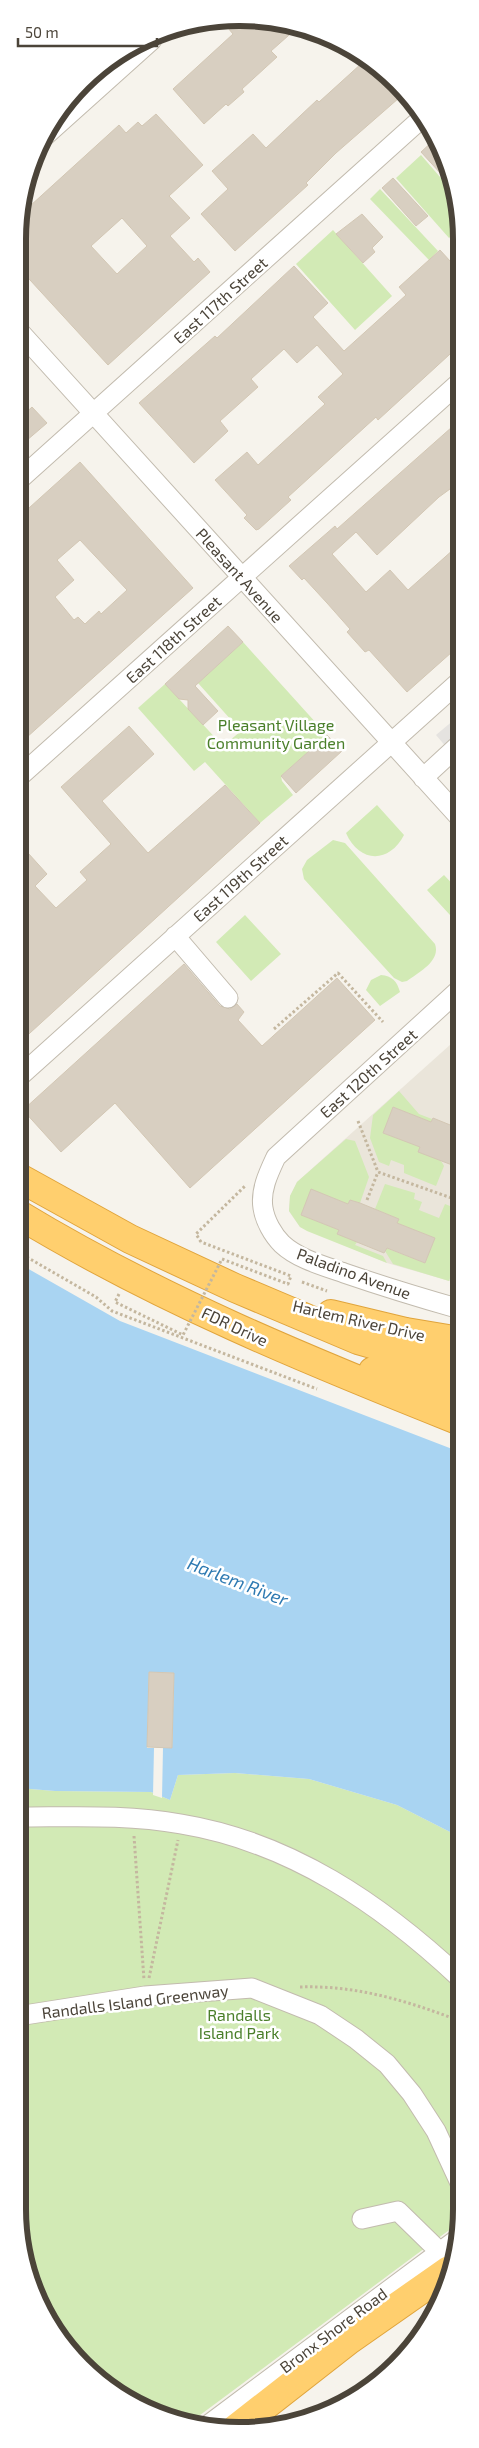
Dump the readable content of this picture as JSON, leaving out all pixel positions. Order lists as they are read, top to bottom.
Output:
{
  "streets": {
    "highway": ["Harlem River Drive", "FDR Drive"],
    "street": [
      "East 117th Street",
      "Pleasant Avenue",
      "East 118th Street",
      "East 119th Street",
      "East 120th Street",
      "Paladino Avenue",
      "Randalls Island Greenway",
      "Bronx Shore Road"
    ]
  },
  "crossings": [
    ["East 117th Street", "Pleasant Avenue"],
    ["Pleasant Avenue", "East 118th Street"],
    ["Pleasant Avenue", "East 119th Street"],
    ["East 120th Street", "Paladino Avenue"],
    ["Harlem River Drive", "FDR Drive"]
  ],
  "water": ["Harlem River"],
  "parks": ["Pleasant Village Community Garden", "Randalls Island Park"],
  "scale_bar": "50 m"
}
